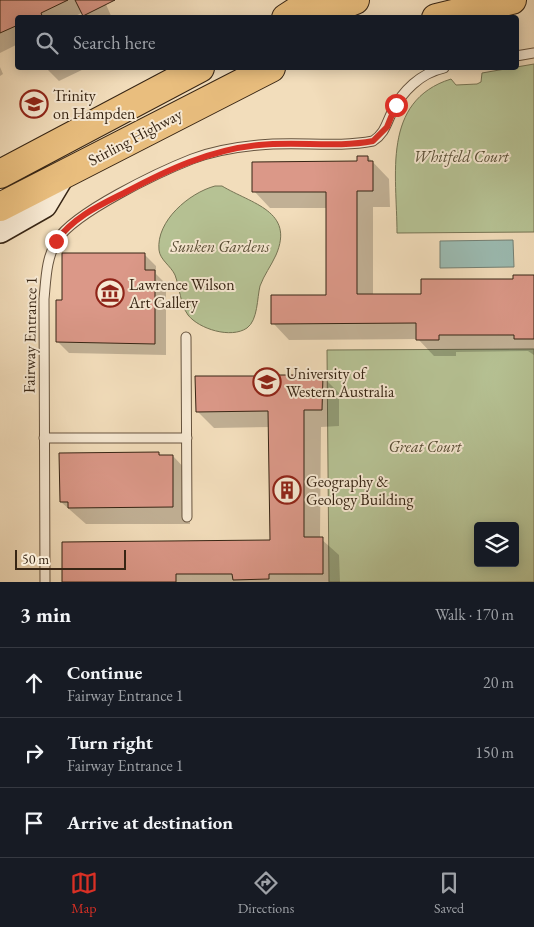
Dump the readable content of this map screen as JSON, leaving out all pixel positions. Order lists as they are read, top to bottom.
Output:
{
  "streets": {
    "highway": ["Stirling Highway"],
    "lane": ["Fairway Entrance 1"]
  },
  "parks": ["Whitfeld Court", "Sunken Gardens", "Great Court"],
  "places": {
    "school or university": ["Trinity on Hampden", "University of Western Australia"],
    "museum": ["Lawrence Wilson Art Gallery"],
    "building": ["Geography & Geology Building"]
  },
  "scale_bar": "50 m",
  "page": {
    "search": "Search here",
    "scale": "50 m",
    "heading": ["3 min", "Walk · 170 m"],
    "list": [
      ["Continue", "Fairway Entrance 1", "20 m"],
      ["Turn right", "Fairway Entrance 1", "150 m"],
      "Arrive at destination"
    ],
    "nav": ["Map", "Directions", "Saved"]
  }
}
